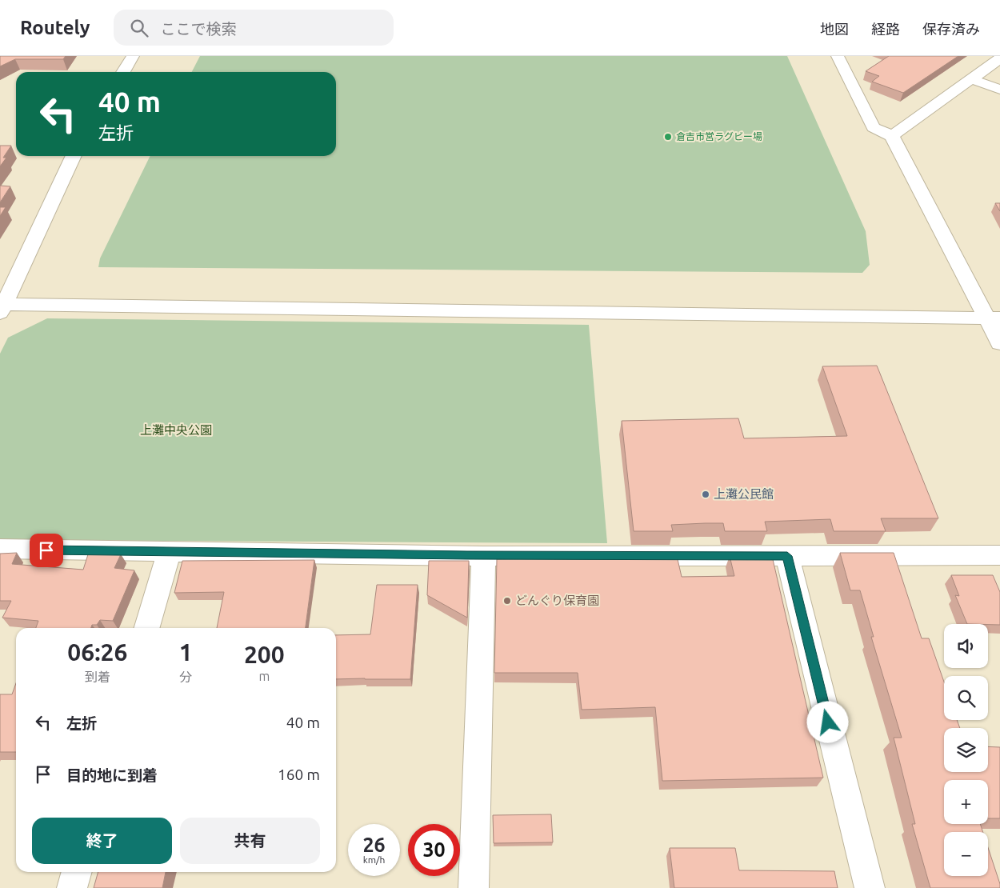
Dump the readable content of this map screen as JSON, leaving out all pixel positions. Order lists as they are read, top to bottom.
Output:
{
  "parks": ["上灘中央公園"],
  "places": ["倉吉市営ラグビー場", "上灘公民館", "どんぐり保育園"],
  "page": {
    "header": "Routely",
    "search": "ここで検索",
    "nav": ["地図", "経路", "保存済み"],
    "turn": ["40 m", "左折"],
    "map_buttons": ["+", "−"],
    "eta": [
      "06:26",
      "到着",
      "1",
      "分",
      "200",
      "m"
    ],
    "list": [
      {
        "name": "左折",
        "value": "40 m"
      },
      {
        "name": "目的地に到着",
        "value": "160 m"
      }
    ],
    "buttons": ["終了", "共有"],
    "speed": "26 km/h",
    "limit": "30"
  }
}
